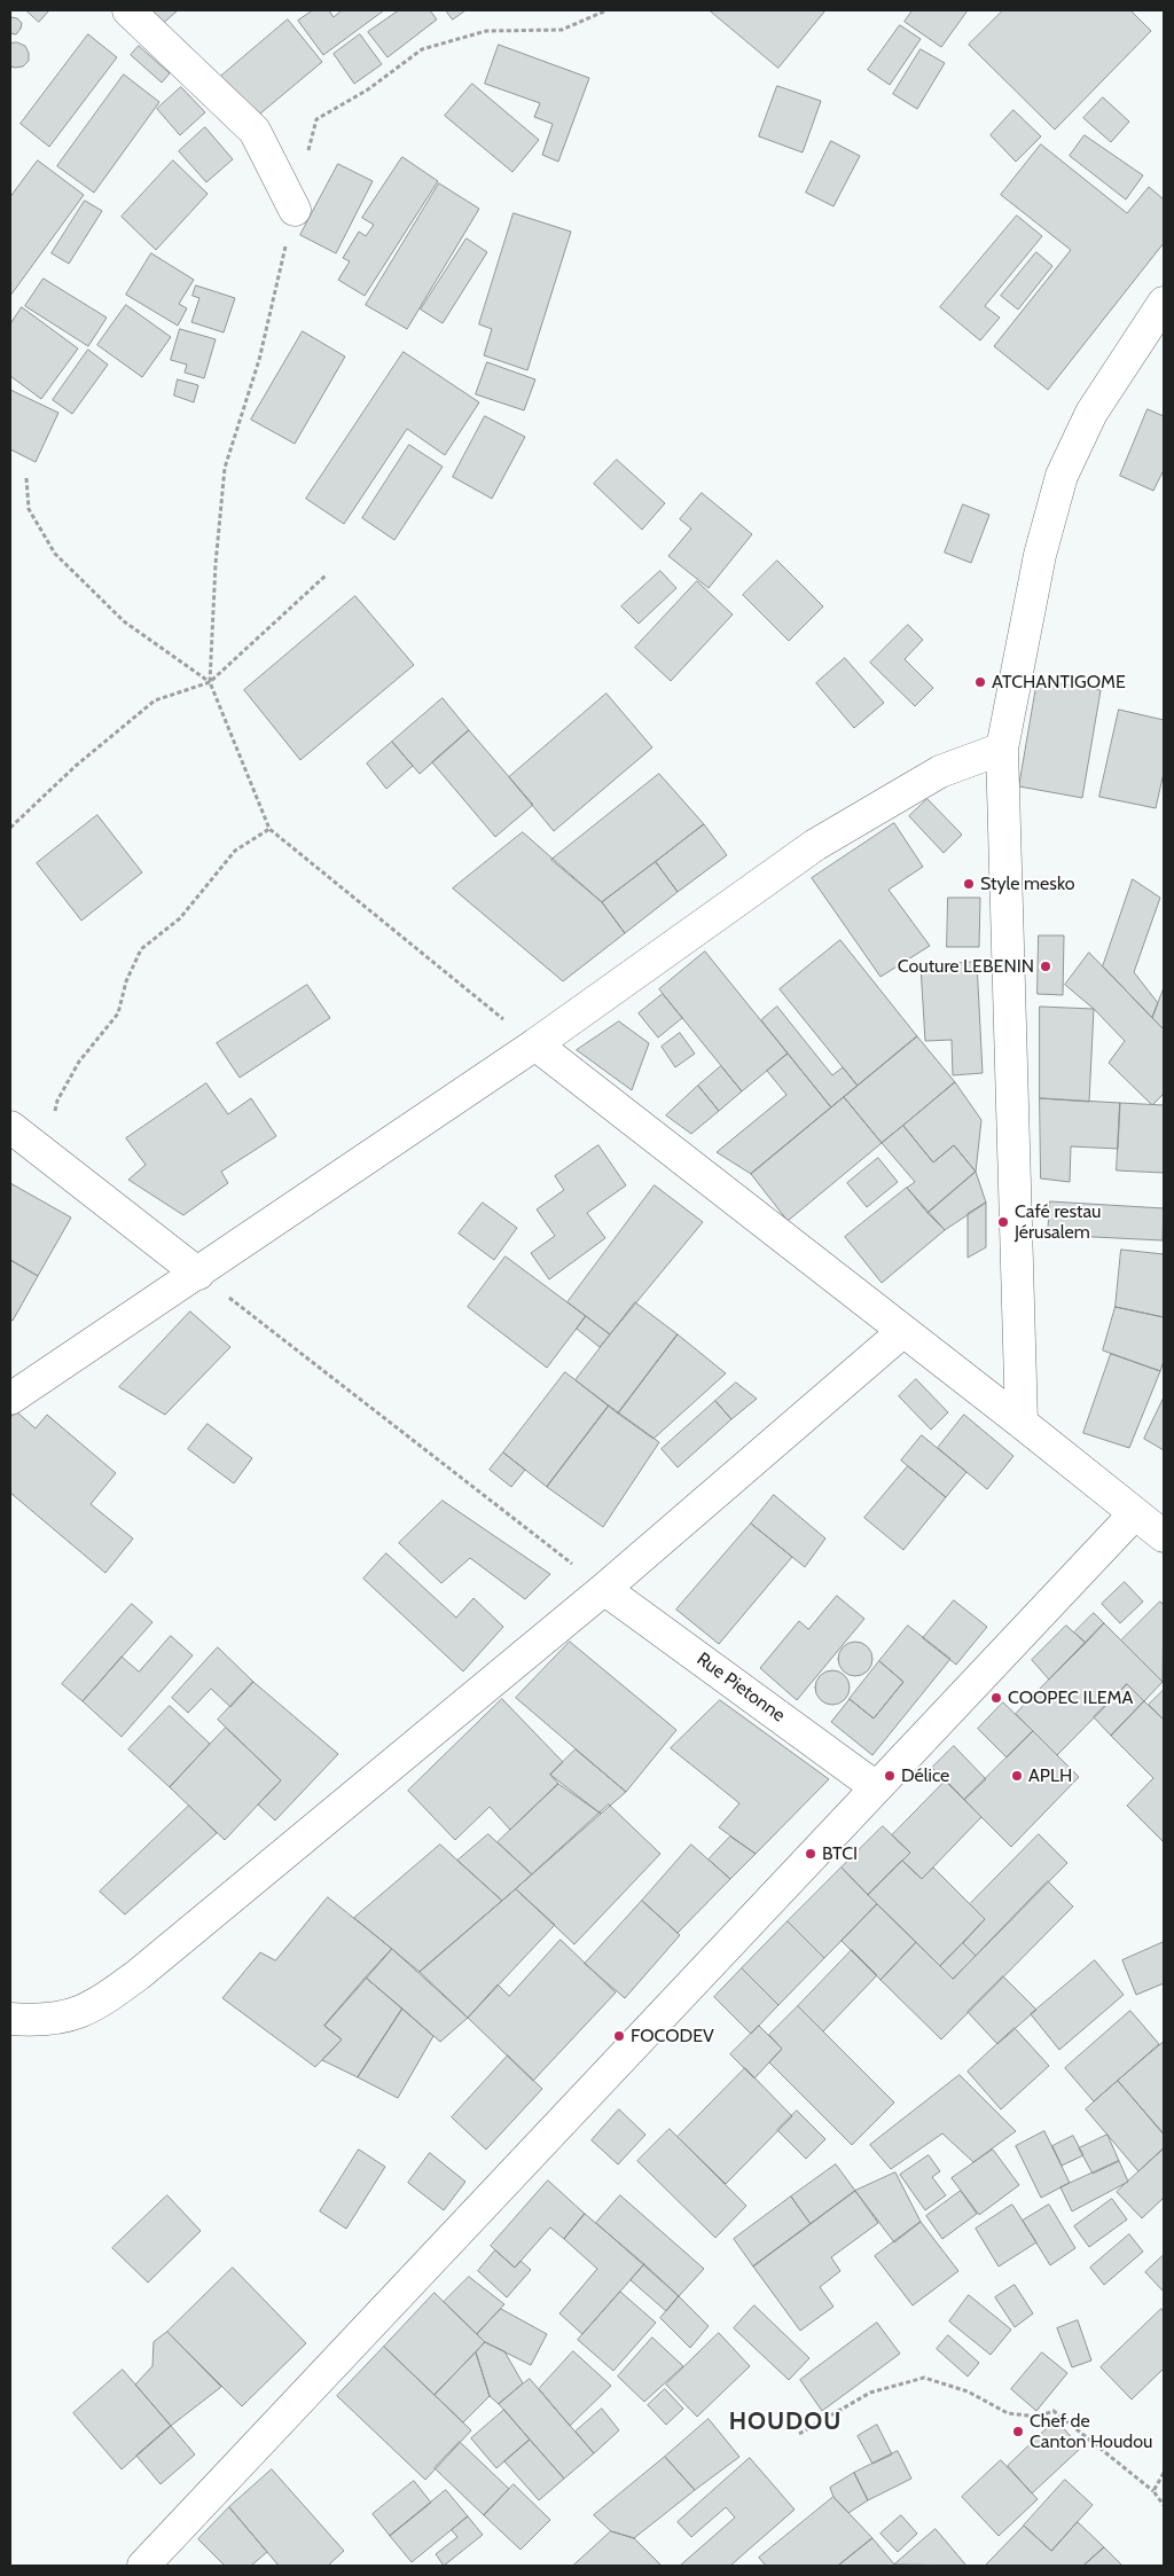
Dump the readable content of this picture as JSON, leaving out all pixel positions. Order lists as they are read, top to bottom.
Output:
{
  "streets": {
    "street": ["Rue Pietonne"]
  },
  "districts": ["HOUDOU"],
  "places": [
    "ATCHANTIGOME",
    "Style mesko",
    "Couture LEBENIN",
    "Café restau Jérusalem",
    "COOPEC ILEMA",
    "Délice",
    "APLH",
    "BTCI",
    "FOCODEV",
    "Chef de Canton Houdou"
  ]
}
